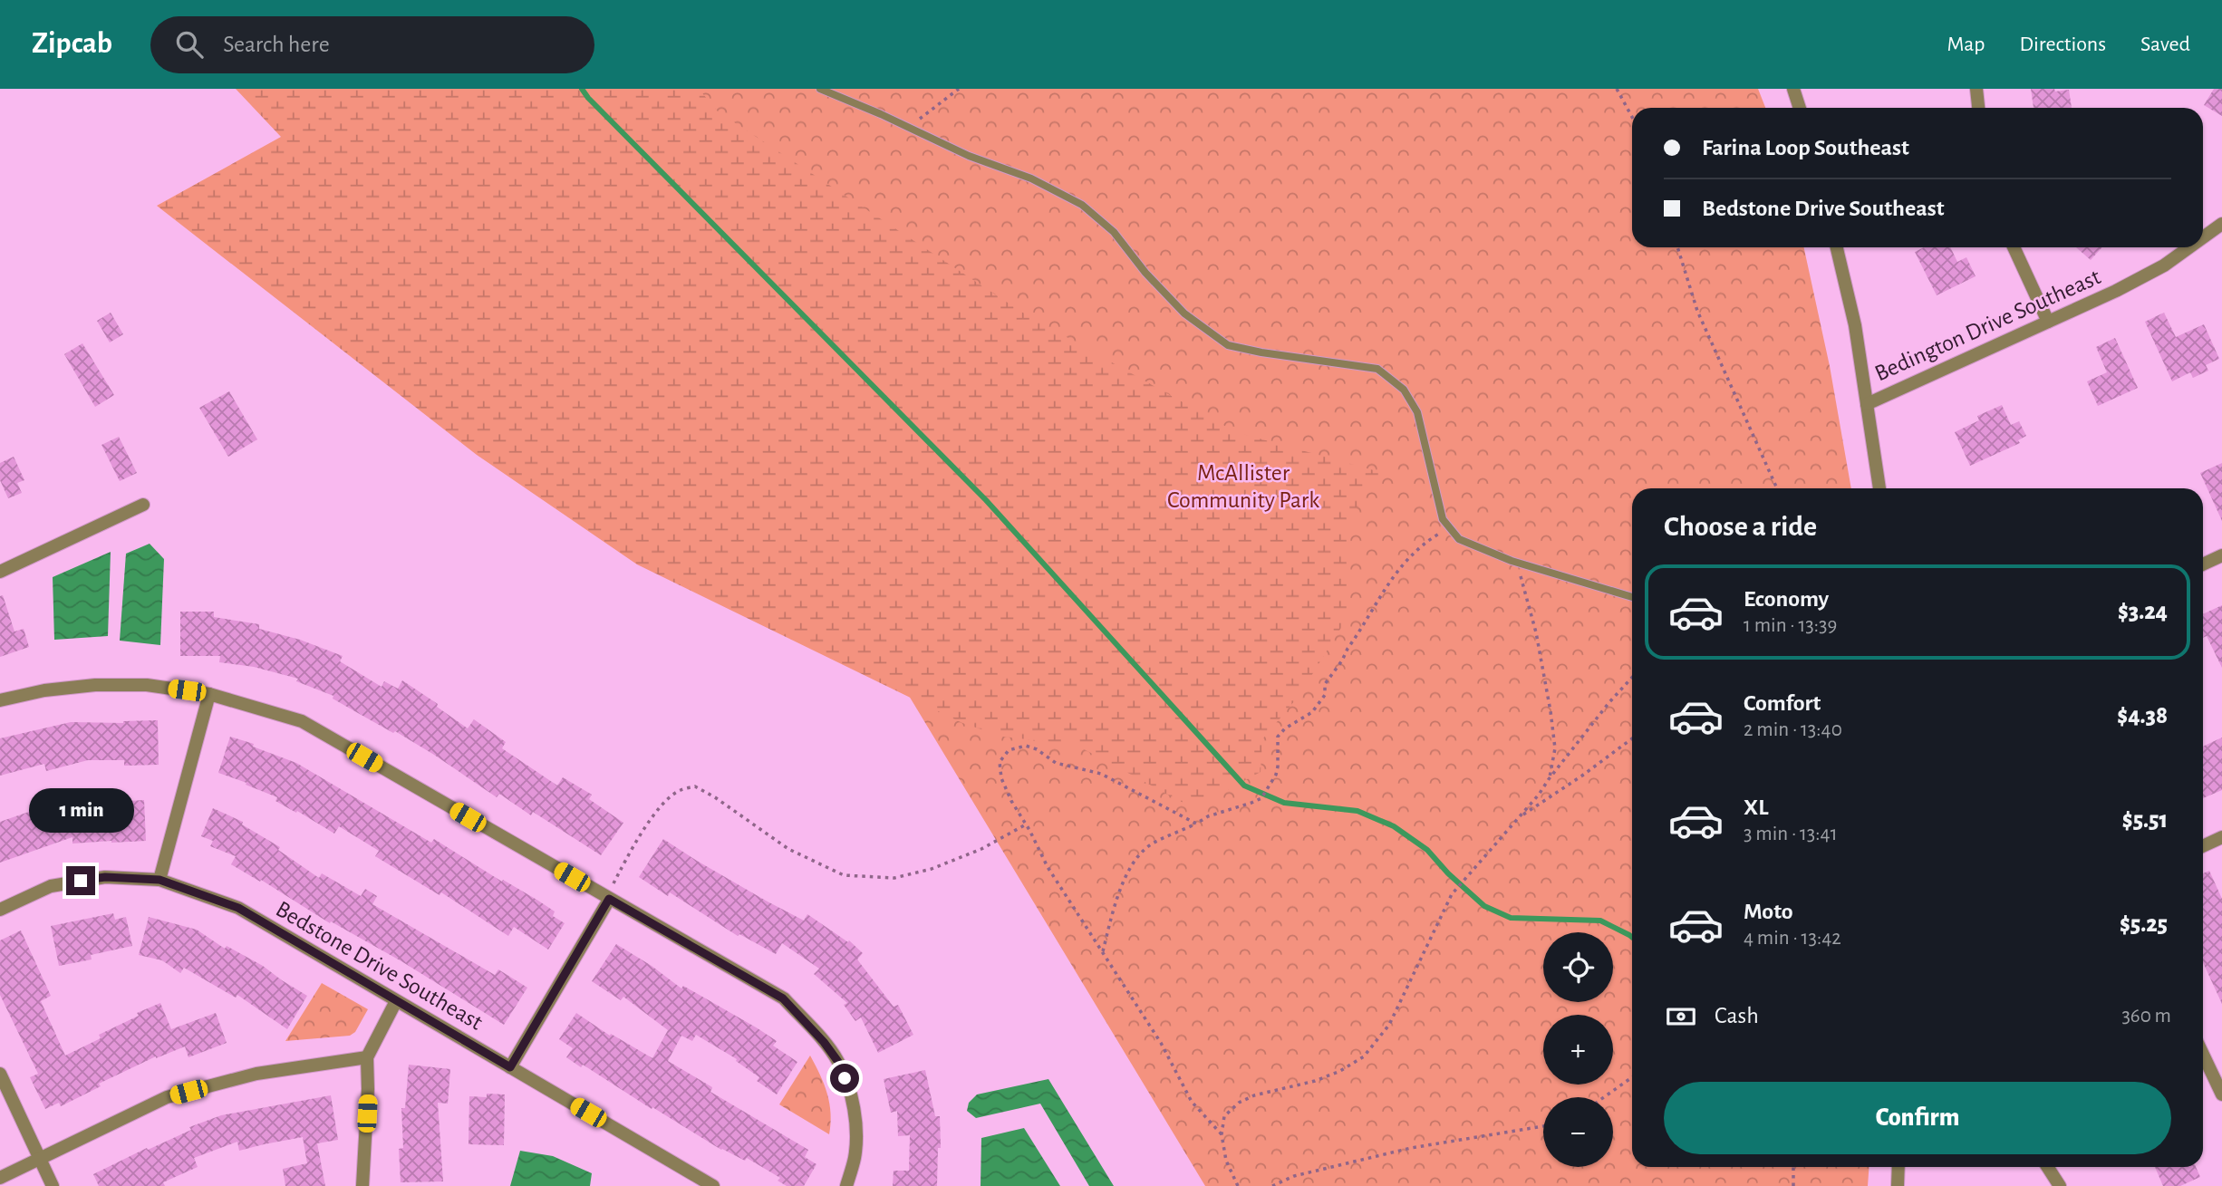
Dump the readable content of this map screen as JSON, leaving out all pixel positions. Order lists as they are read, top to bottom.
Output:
{
  "streets": {
    "street": ["Bedington Drive Southeast", "Bedstone Drive Southeast"]
  },
  "parks": ["McAllister Community Park"],
  "page": {
    "header": "Zipcab",
    "search": "Search here",
    "nav": ["Map", "Directions", "Saved"],
    "banner": ["Farina Loop Southeast", "Bedstone Drive Southeast"],
    "heading": "Choose a ride",
    "list": [
      {
        "name": "Economy",
        "note": "1 min · 13:39",
        "value": "$3.24"
      },
      {
        "name": "Comfort",
        "note": "2 min · 13:40",
        "value": "$4.38"
      },
      {
        "name": "XL",
        "note": "3 min · 13:41",
        "value": "$5.51"
      },
      {
        "name": "Moto",
        "note": "4 min · 13:42",
        "value": "$5.25"
      }
    ],
    "bubble": "1 min",
    "map_buttons": ["+", "−"],
    "pay": ["Cash", "360 m"],
    "buttons": "Confirm"
  }
}
